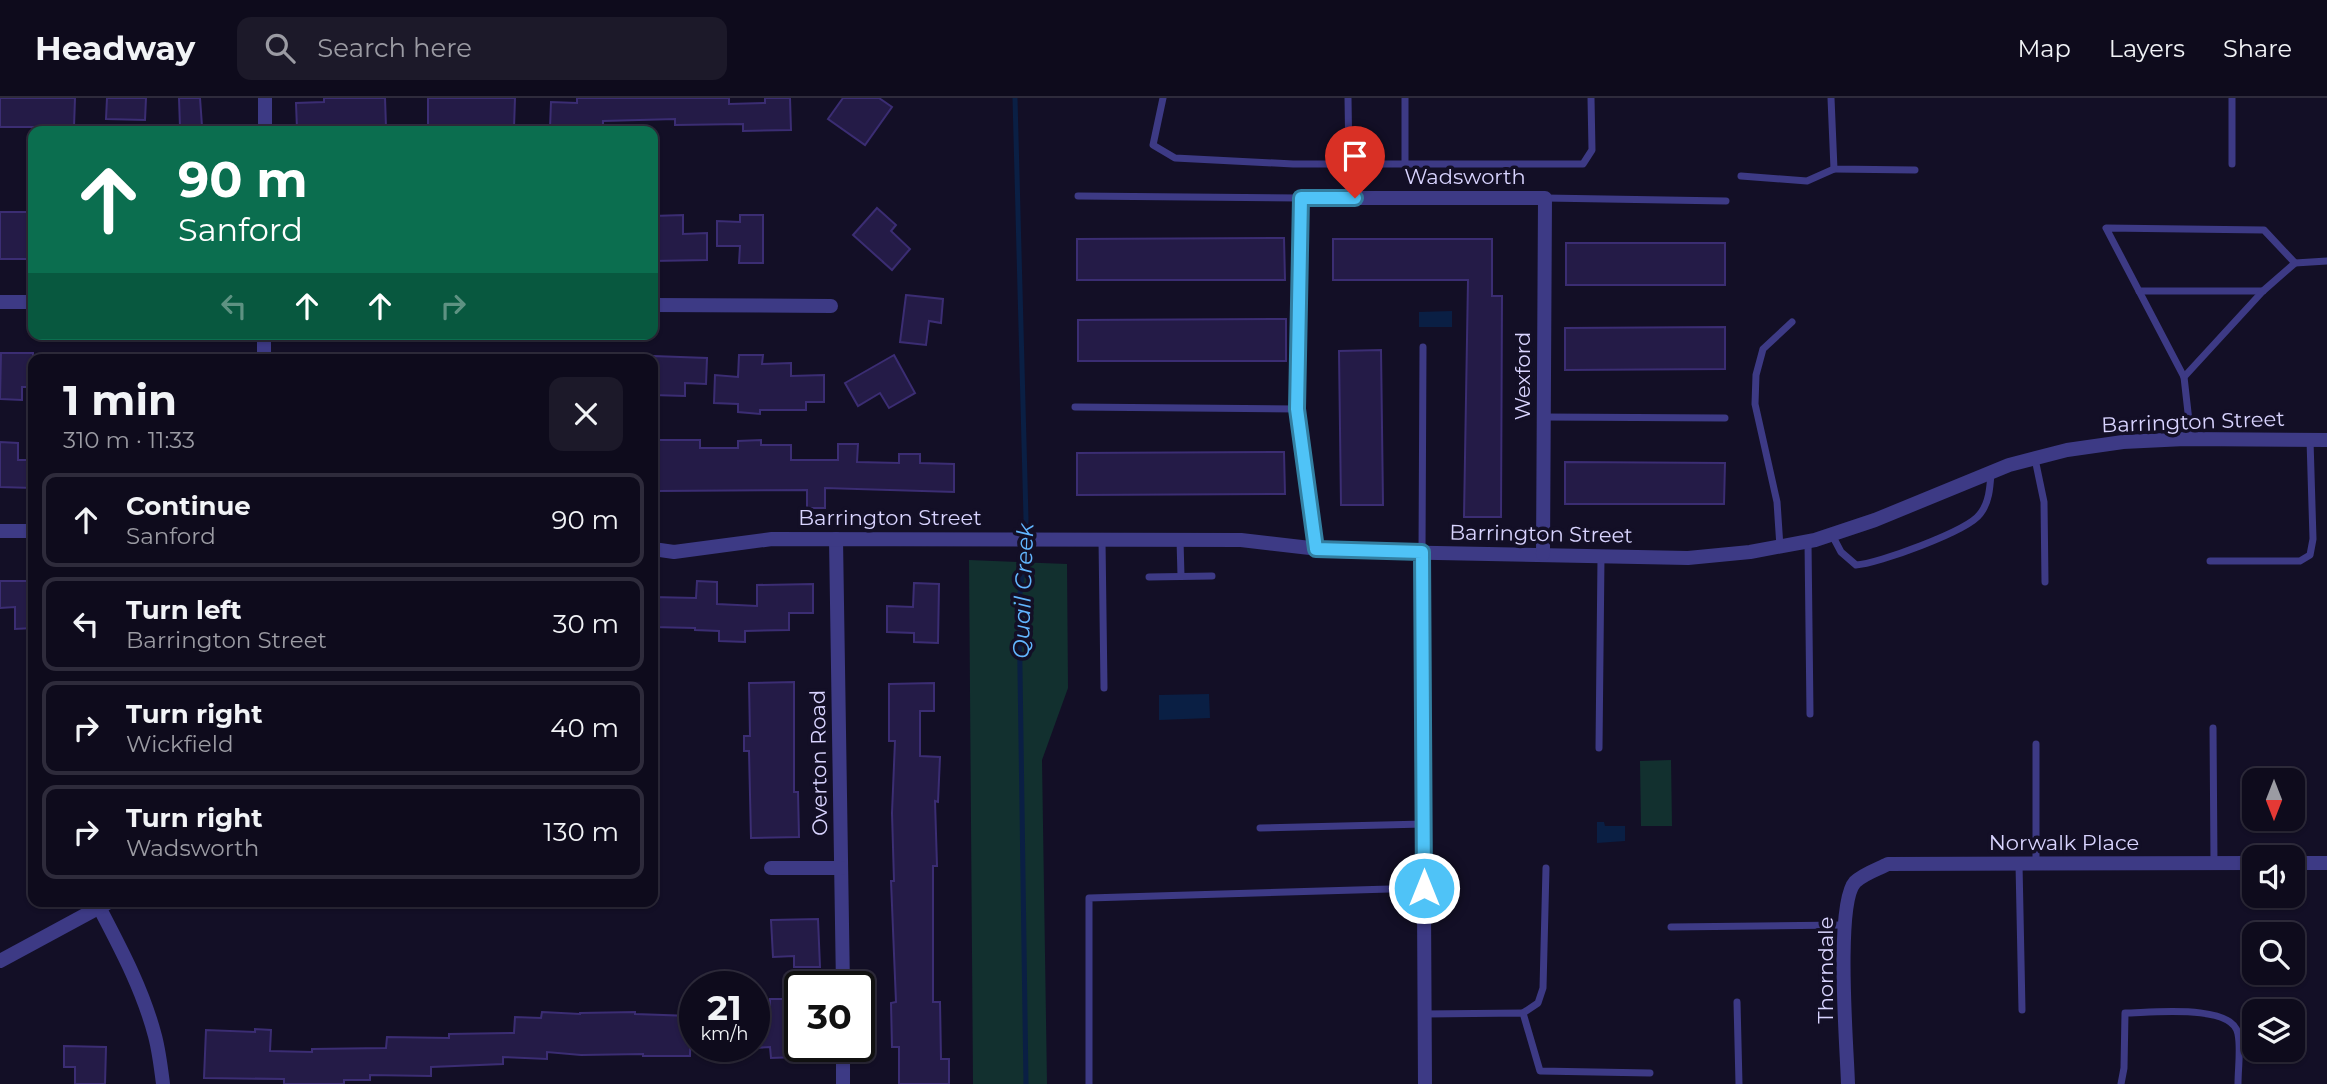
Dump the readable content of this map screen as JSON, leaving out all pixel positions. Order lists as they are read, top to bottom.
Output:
{
  "streets": {
    "street": [
      "Wadsworth",
      "Wexford",
      "Barrington Street",
      "Overton Road",
      "Norwalk Place",
      "Thorndale"
    ]
  },
  "crossings": [
    ["Wadsworth", "Wexford"],
    ["Wexford", "Barrington Street"],
    ["Barrington Street", "Overton Road"],
    ["Norwalk Place", "Thorndale"]
  ],
  "water": ["Quail Creek"],
  "north": "bottom",
  "page": {
    "header": "Headway",
    "search": "Search here",
    "nav": ["Map", "Layers", "Share"],
    "turn": ["90 m", "Sanford"],
    "heading": ["1 min", "310 m · 11:33"],
    "list": [
      {
        "name": "Continue",
        "note": "Sanford",
        "value": "90 m"
      },
      {
        "name": "Turn left",
        "note": "Barrington Street",
        "value": "30 m"
      },
      {
        "name": "Turn right",
        "note": "Wickfield",
        "value": "40 m"
      },
      {
        "name": "Turn right",
        "note": "Wadsworth",
        "value": "130 m"
      }
    ],
    "speed": "21 km/h",
    "limit": "30"
  }
}
